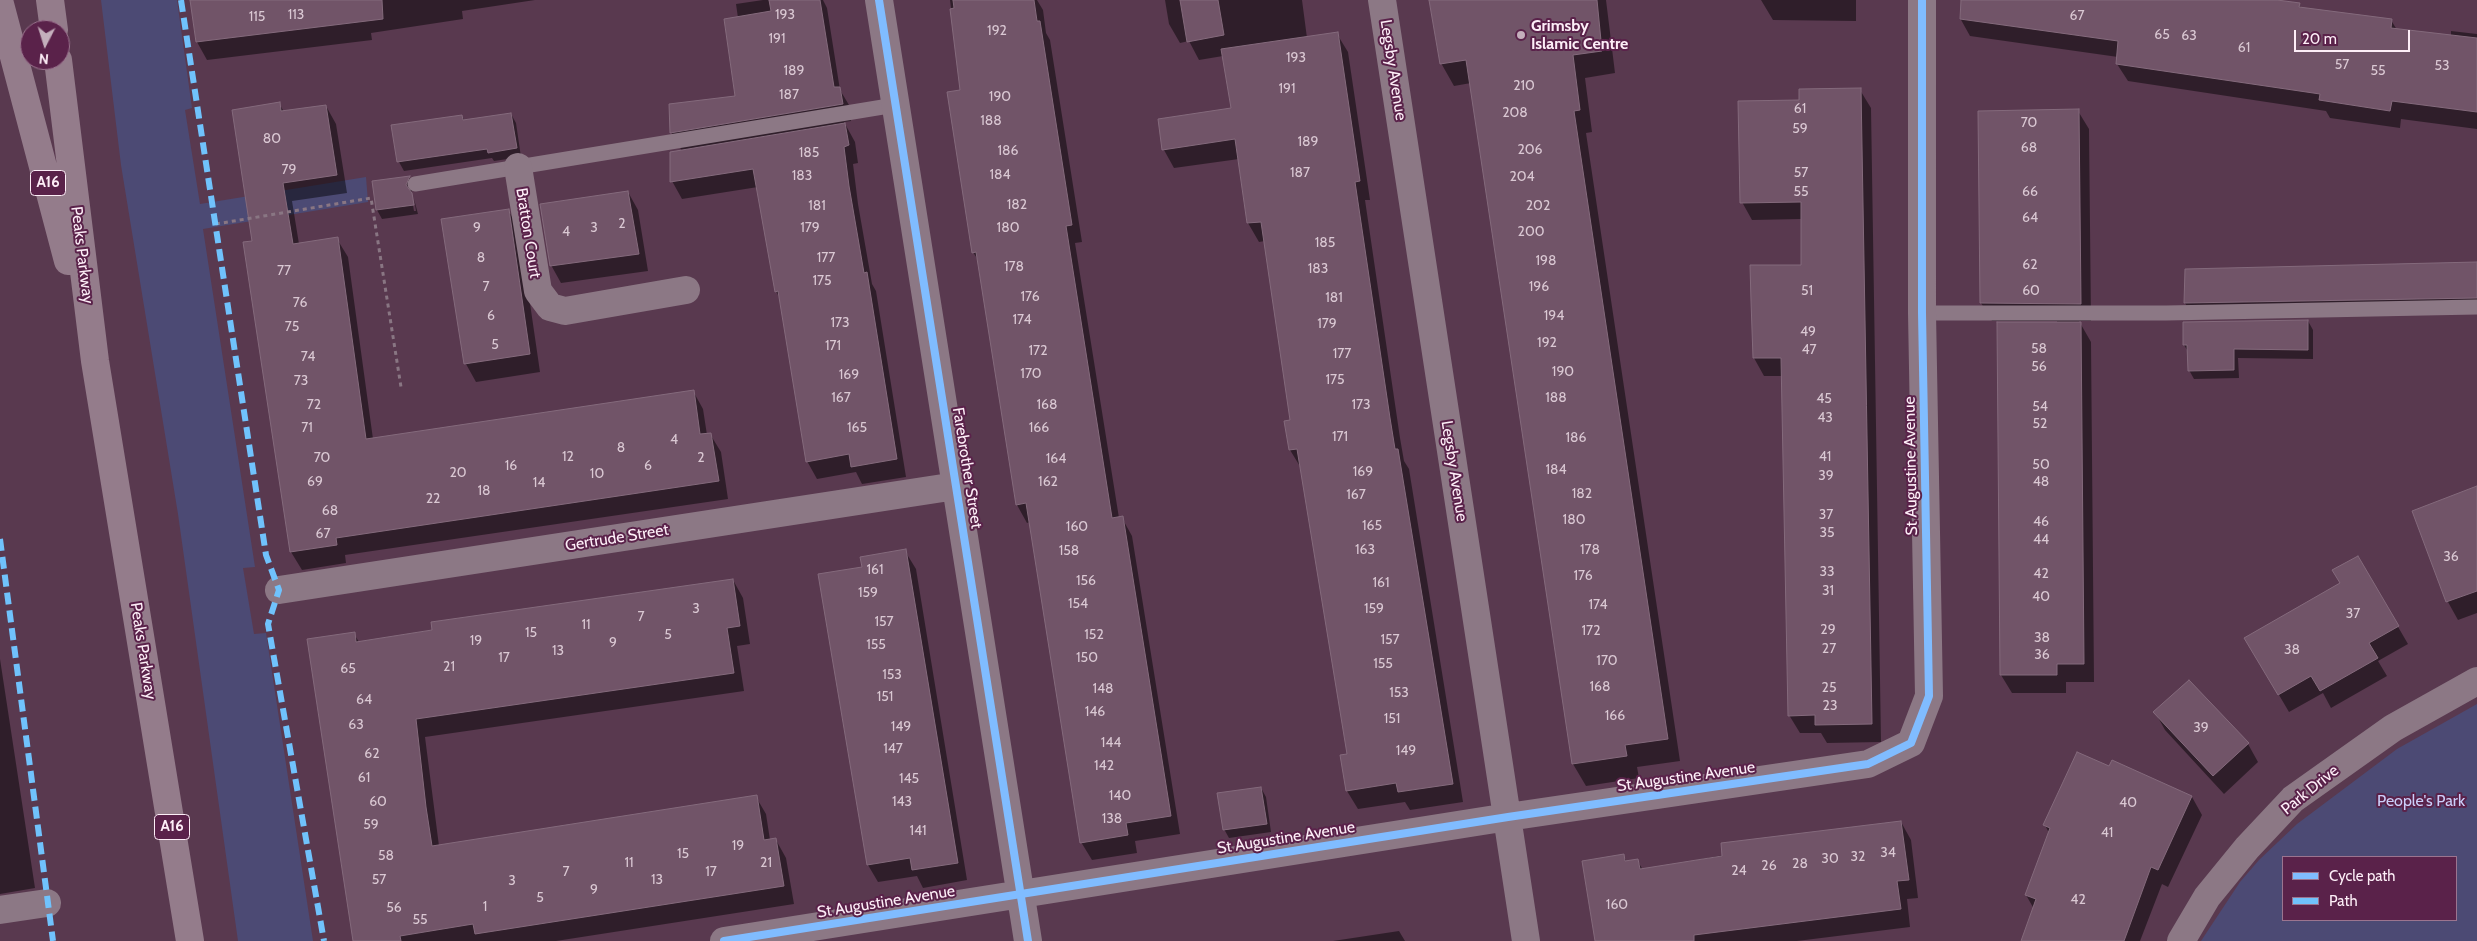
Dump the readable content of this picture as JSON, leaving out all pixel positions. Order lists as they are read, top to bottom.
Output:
{
  "streets": {
    "highway": ["A16", "Peaks Parkway"],
    "street": [
      "Legsby Avenue",
      "Bratton Court",
      "St Augustine Avenue",
      "Farebrother Street",
      "Gertrude Street",
      "Park Drive"
    ]
  },
  "crossings": [
    ["Legsby Avenue", "St Augustine Avenue"],
    ["St Augustine Avenue", "Farebrother Street"],
    ["Farebrother Street", "Gertrude Street"]
  ],
  "parks": ["People's Park"],
  "places": ["Grimsby Islamic Centre"],
  "house_numbers": [
    "113",
    "193",
    "67",
    "115",
    "192",
    "65",
    "63",
    "191",
    "61",
    "193",
    "57",
    "53",
    "189",
    "55",
    "210",
    "191",
    "187",
    "190",
    "61",
    "208",
    "188",
    "70",
    "59",
    "80",
    "189",
    "68",
    "206",
    "186",
    "185",
    "79",
    "187",
    "57",
    "184",
    "183",
    "204",
    "55",
    "66",
    "182",
    "181",
    "202",
    "64",
    "2",
    "9",
    "3",
    "179",
    "180",
    "4",
    "200",
    "185",
    "8",
    "177",
    "198",
    "62",
    "178",
    "183",
    "77",
    "175",
    "7",
    "196",
    "51",
    "60",
    "176",
    "181",
    "76",
    "6",
    "194",
    "174",
    "173",
    "179",
    "75",
    "49",
    "192",
    "5",
    "171",
    "58",
    "47",
    "172",
    "177",
    "74",
    "56",
    "190",
    "170",
    "169",
    "175",
    "73",
    "167",
    "188",
    "45",
    "72",
    "168",
    "173",
    "54",
    "43",
    "52",
    "71",
    "165",
    "166",
    "171",
    "186",
    "4",
    "8",
    "12",
    "41",
    "70",
    "2",
    "164",
    "50",
    "16",
    "6",
    "184",
    "169",
    "20",
    "10",
    "39",
    "69",
    "162",
    "48",
    "14",
    "18",
    "182",
    "167",
    "22",
    "68",
    "37",
    "180",
    "46",
    "165",
    "160",
    "35",
    "67",
    "44",
    "163",
    "178",
    "158",
    "36",
    "161",
    "33",
    "42",
    "176",
    "156",
    "161",
    "31",
    "159",
    "40",
    "154",
    "174",
    "3",
    "159",
    "37",
    "7",
    "157",
    "11",
    "29",
    "172",
    "15",
    "5",
    "152",
    "38",
    "157",
    "19",
    "9",
    "155",
    "27",
    "38",
    "13",
    "36",
    "17",
    "150",
    "170",
    "155",
    "21",
    "65",
    "153",
    "168",
    "25",
    "148",
    "153",
    "151",
    "64",
    "23",
    "146",
    "166",
    "151",
    "63",
    "149",
    "39",
    "144",
    "147",
    "149",
    "62",
    "142",
    "61",
    "145",
    "140",
    "60",
    "143",
    "40",
    "138",
    "59",
    "141",
    "41",
    "19",
    "34",
    "15",
    "58",
    "32",
    "30",
    "11",
    "21",
    "28",
    "26",
    "24",
    "7",
    "17",
    "57",
    "13",
    "3",
    "9",
    "5",
    "42",
    "160",
    "1",
    "56",
    "55"
  ],
  "legend": ["Cycle path", "Path"],
  "scale_bar": "20 m",
  "north": "bottom"
}
